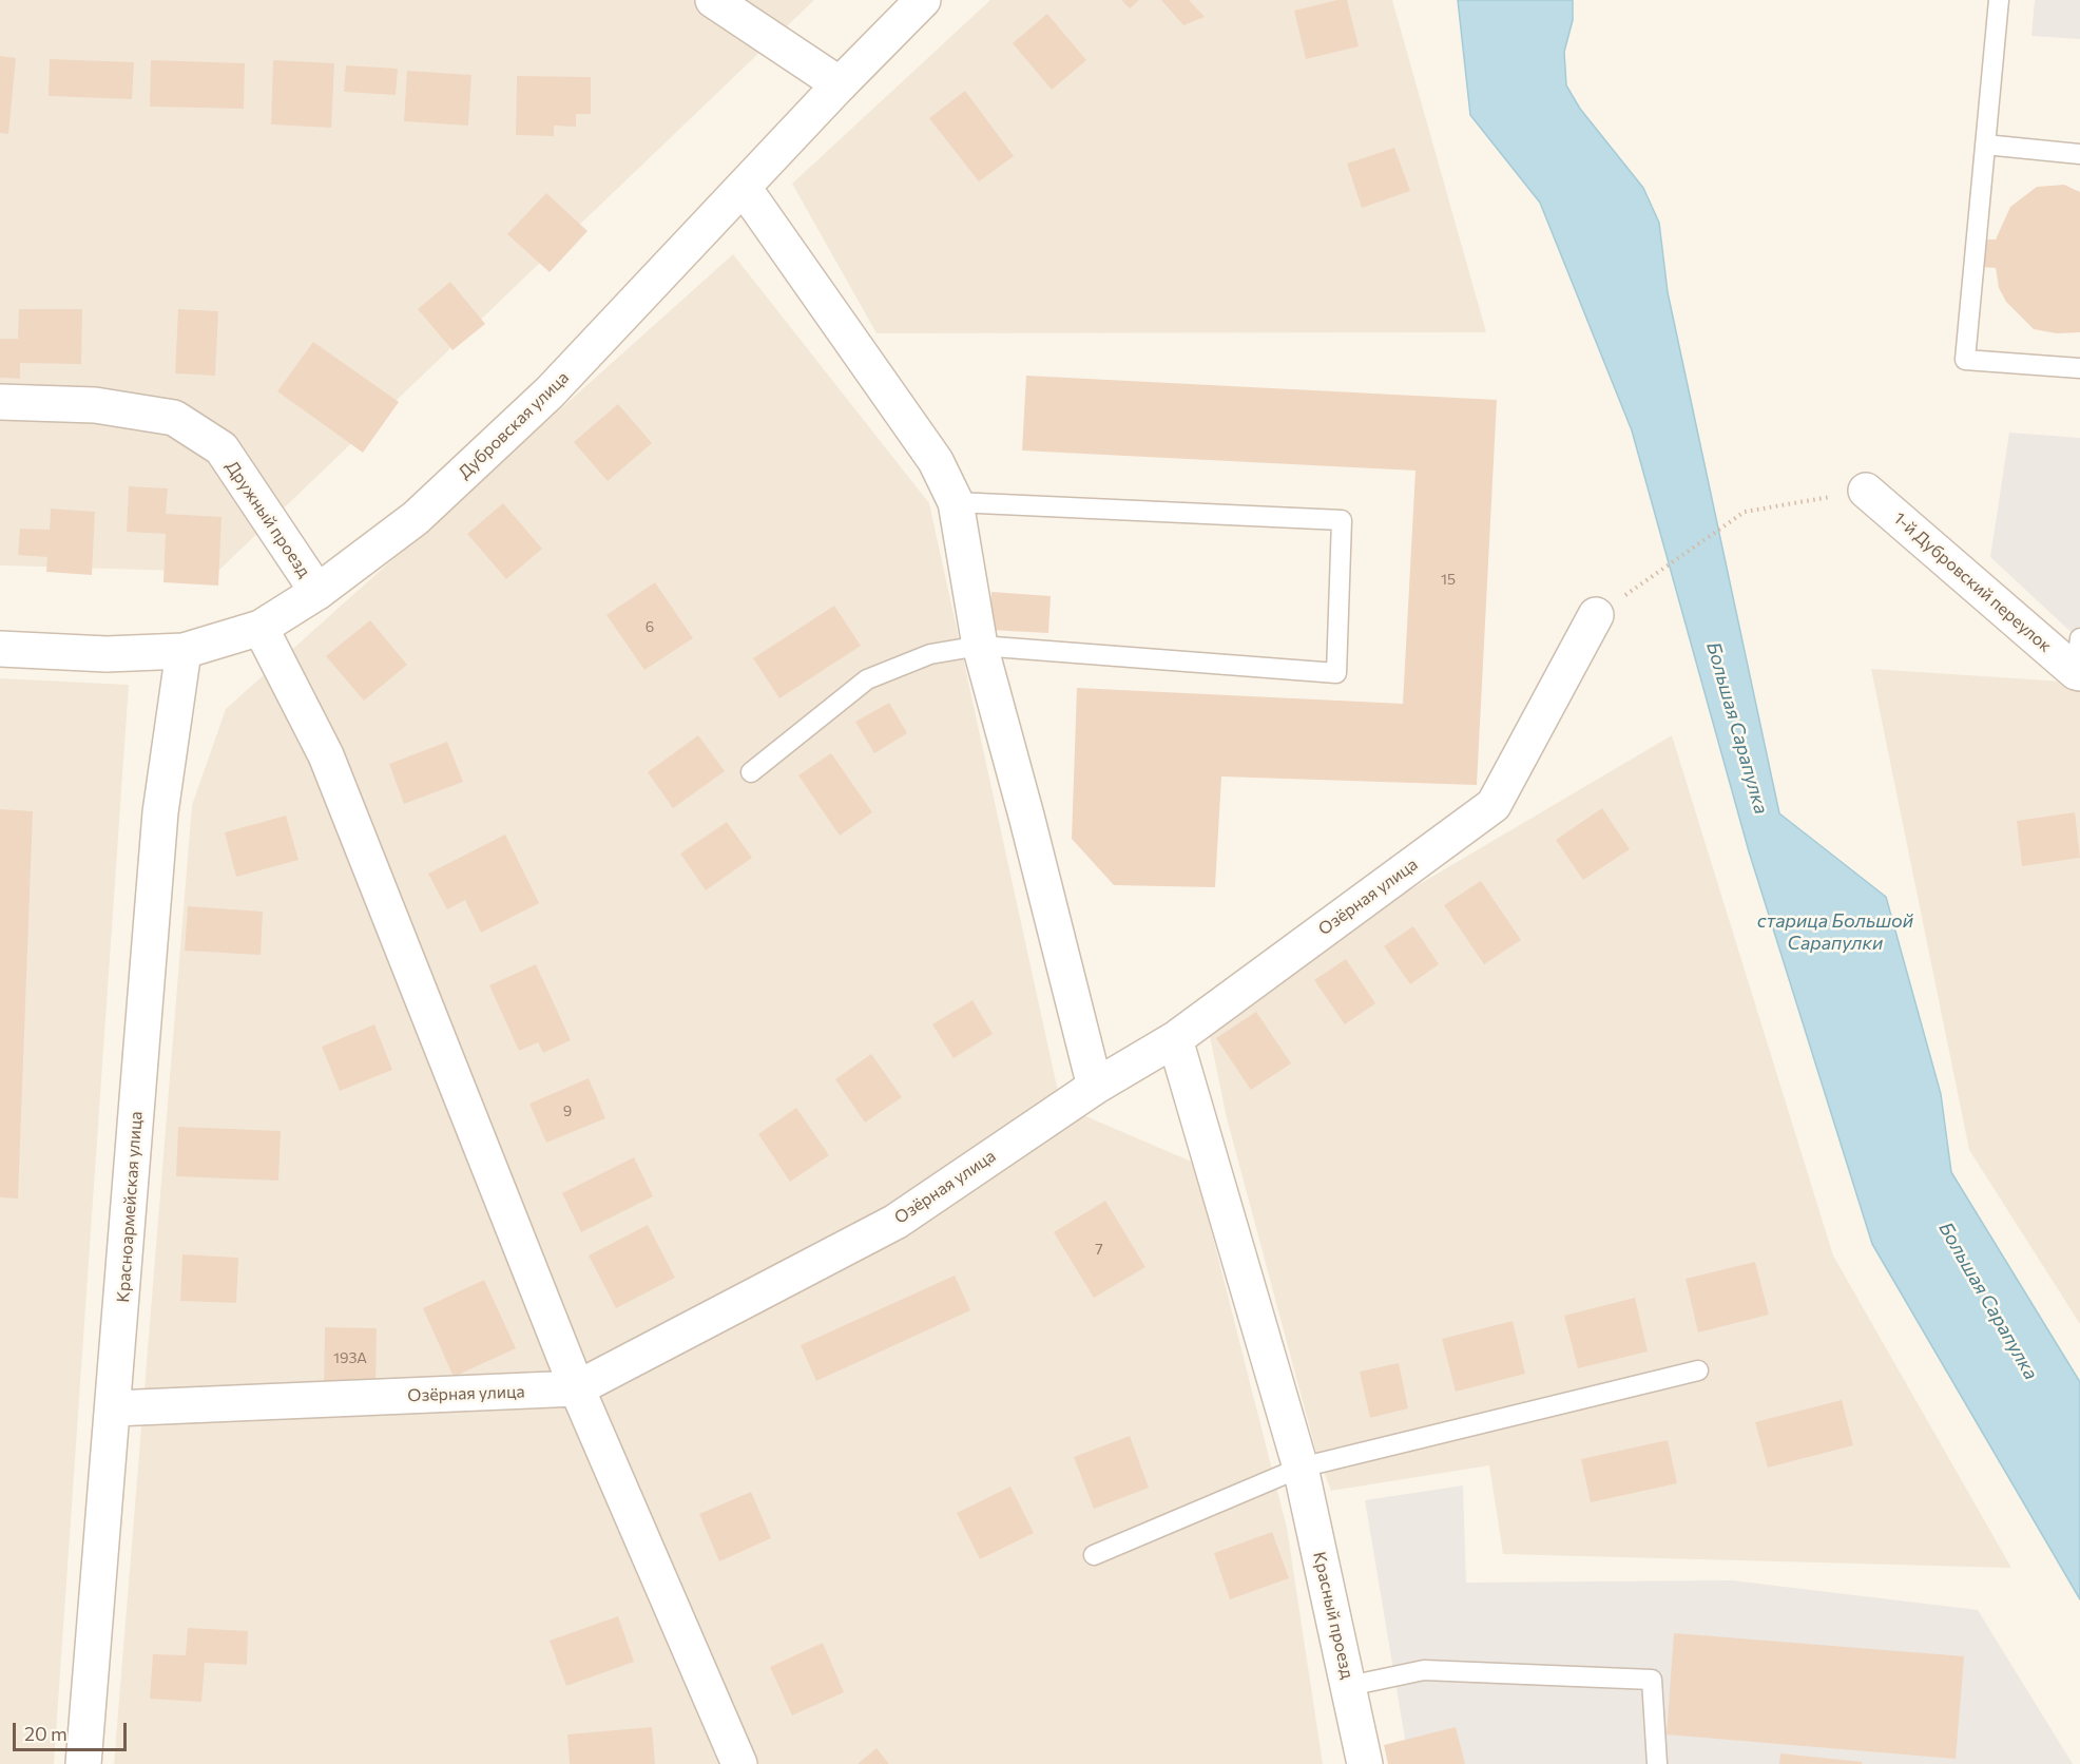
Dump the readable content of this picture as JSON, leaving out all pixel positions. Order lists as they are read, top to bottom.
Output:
{
  "streets": {
    "street": [
      "Дубровская улица",
      "Дружный проезд",
      "1-й Дубровский переулок",
      "Озёрная улица",
      "Красноармейская улица",
      "Красный проезд"
    ]
  },
  "crossings": [
    ["Дубровская улица", "Дружный проезд"],
    ["Дубровская улица", "Красноармейская улица"],
    ["Озёрная улица", "Красноармейская улица"],
    ["Озёрная улица", "Красный проезд"]
  ],
  "water": ["Большая Сарапулка", "старица Большой Сарапулки"],
  "house_numbers": [
    "15",
    "6",
    "9",
    "7",
    "193А"
  ],
  "scale_bar": "20 m"
}
